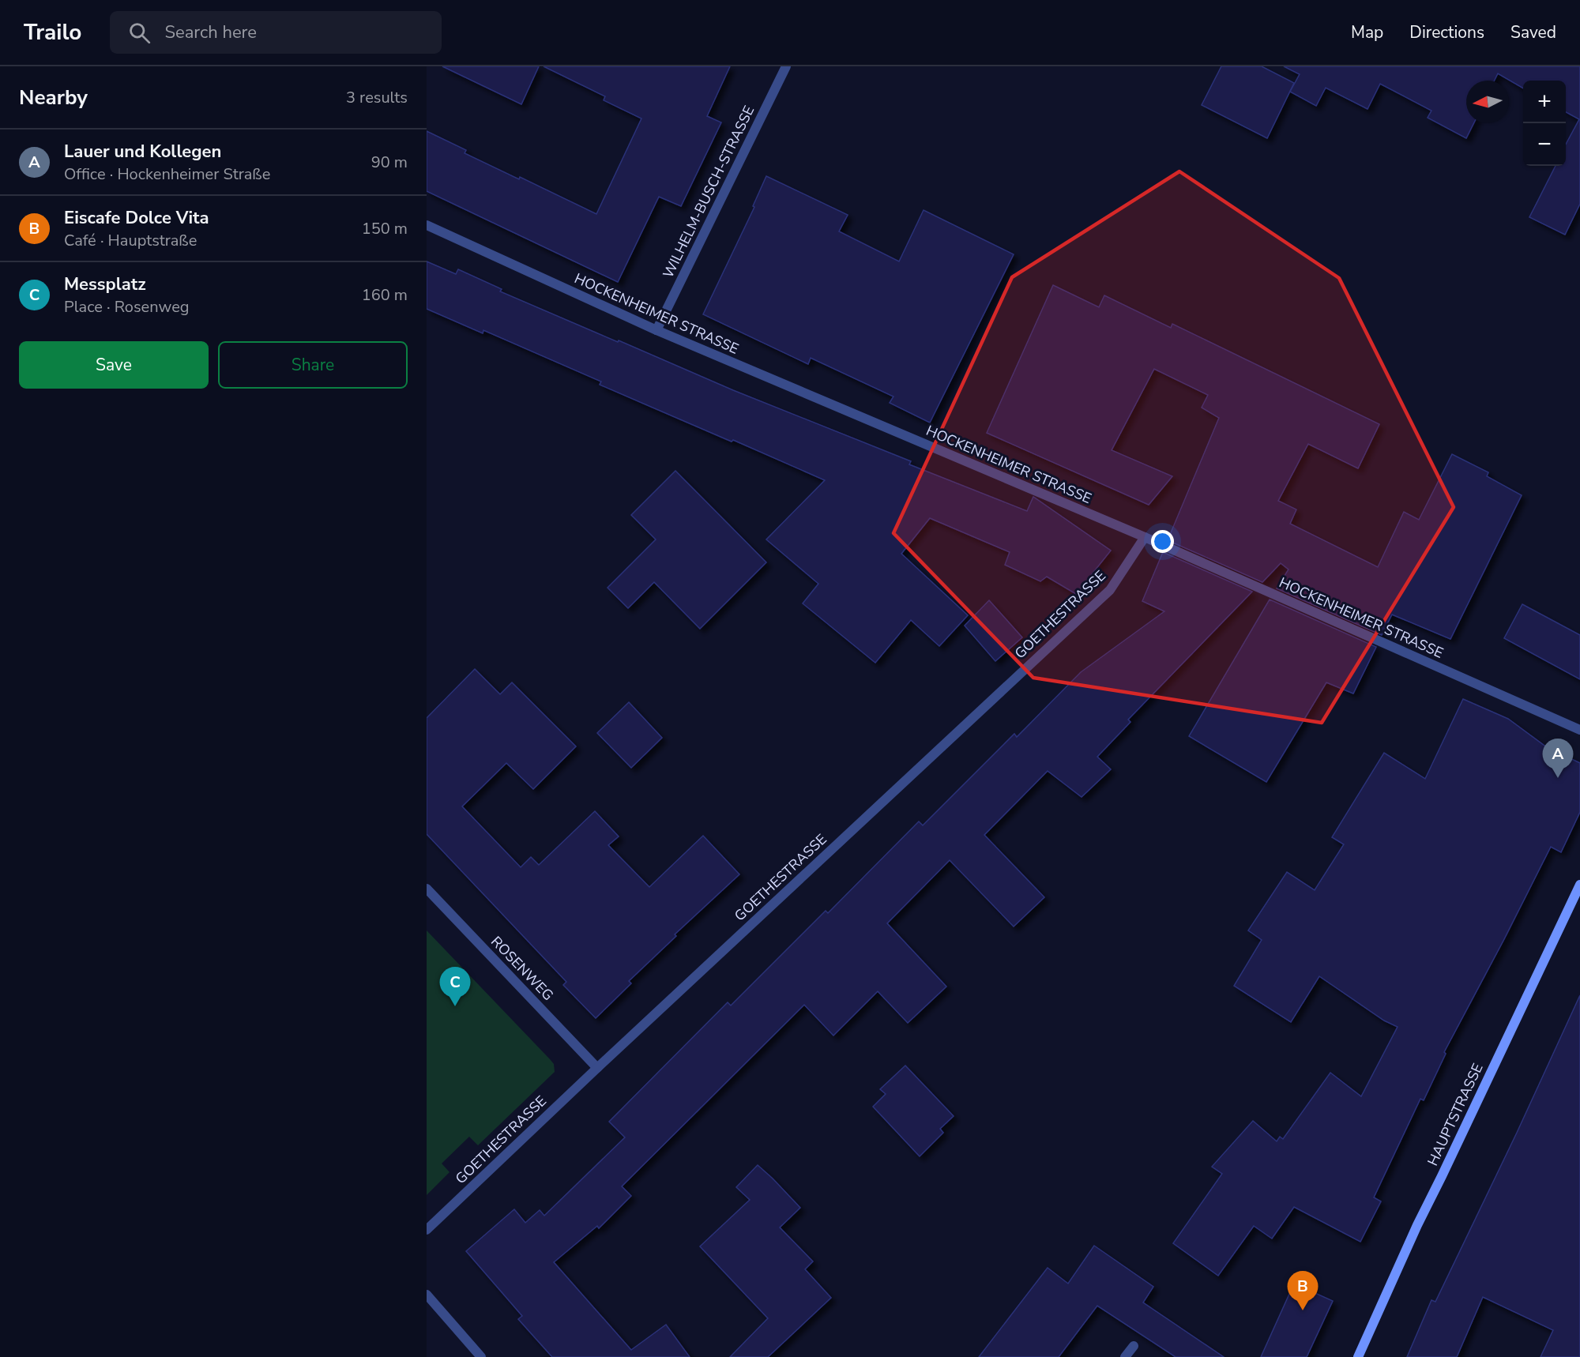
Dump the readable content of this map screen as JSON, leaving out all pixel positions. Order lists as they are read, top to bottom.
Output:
{
  "streets": {
    "street": [
      "WILHELM-BUSCH-STRASSE",
      "HOCKENHEIMER STRASSE",
      "GOETHESTRASSE",
      "ROSENWEG",
      "HAUPTSTRASSE"
    ]
  },
  "crossings": [
    ["WILHELM-BUSCH-STRASSE", "HOCKENHEIMER STRASSE"],
    ["HOCKENHEIMER STRASSE", "GOETHESTRASSE"],
    ["GOETHESTRASSE", "ROSENWEG"]
  ],
  "north": "left",
  "page": {
    "header": "Trailo",
    "search": "Search here",
    "nav": ["Map", "Directions", "Saved"],
    "heading": ["Nearby", "3 results"],
    "map_buttons": ["+", "−"],
    "list": [
      {
        "mark": "A",
        "name": "Lauer und Kollegen",
        "note": "Office · Hockenheimer Straße",
        "value": "90 m"
      },
      {
        "mark": "B",
        "name": "Eiscafe Dolce Vita",
        "note": "Café · Hauptstraße",
        "value": "150 m"
      },
      {
        "mark": "C",
        "name": "Messplatz",
        "note": "Place · Rosenweg",
        "value": "160 m"
      }
    ],
    "buttons": ["Save", "Share"],
    "pins": ["A", "C", "B"]
  }
}
